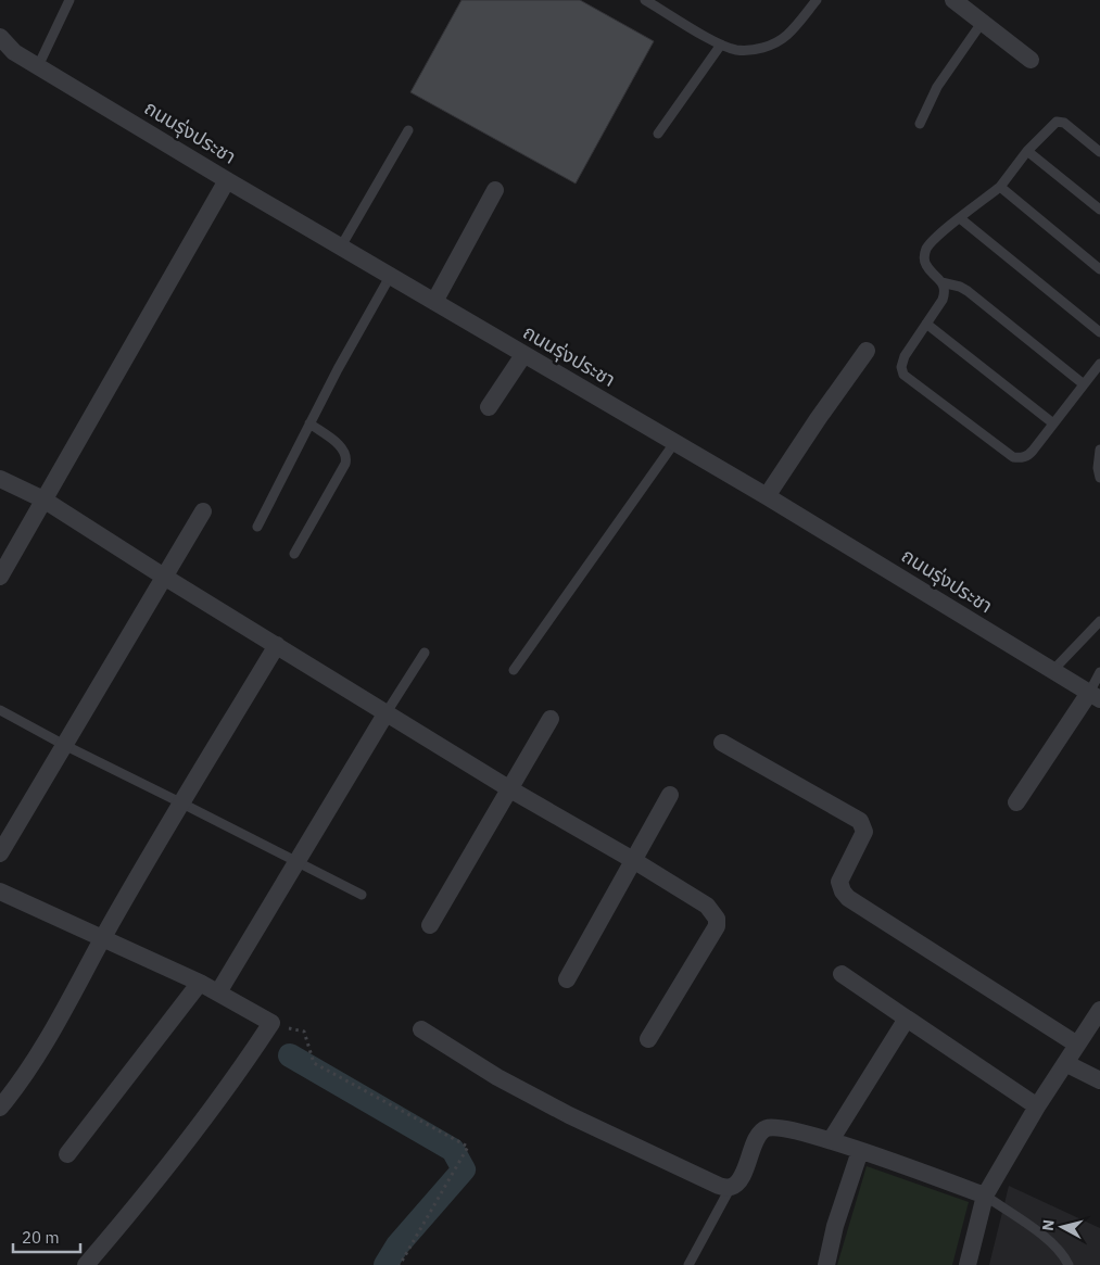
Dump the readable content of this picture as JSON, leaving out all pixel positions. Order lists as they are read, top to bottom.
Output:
{
  "streets": {
    "street": ["ถนนรุ่งประชา"]
  },
  "scale_bar": "20 m",
  "north": "left"
}
